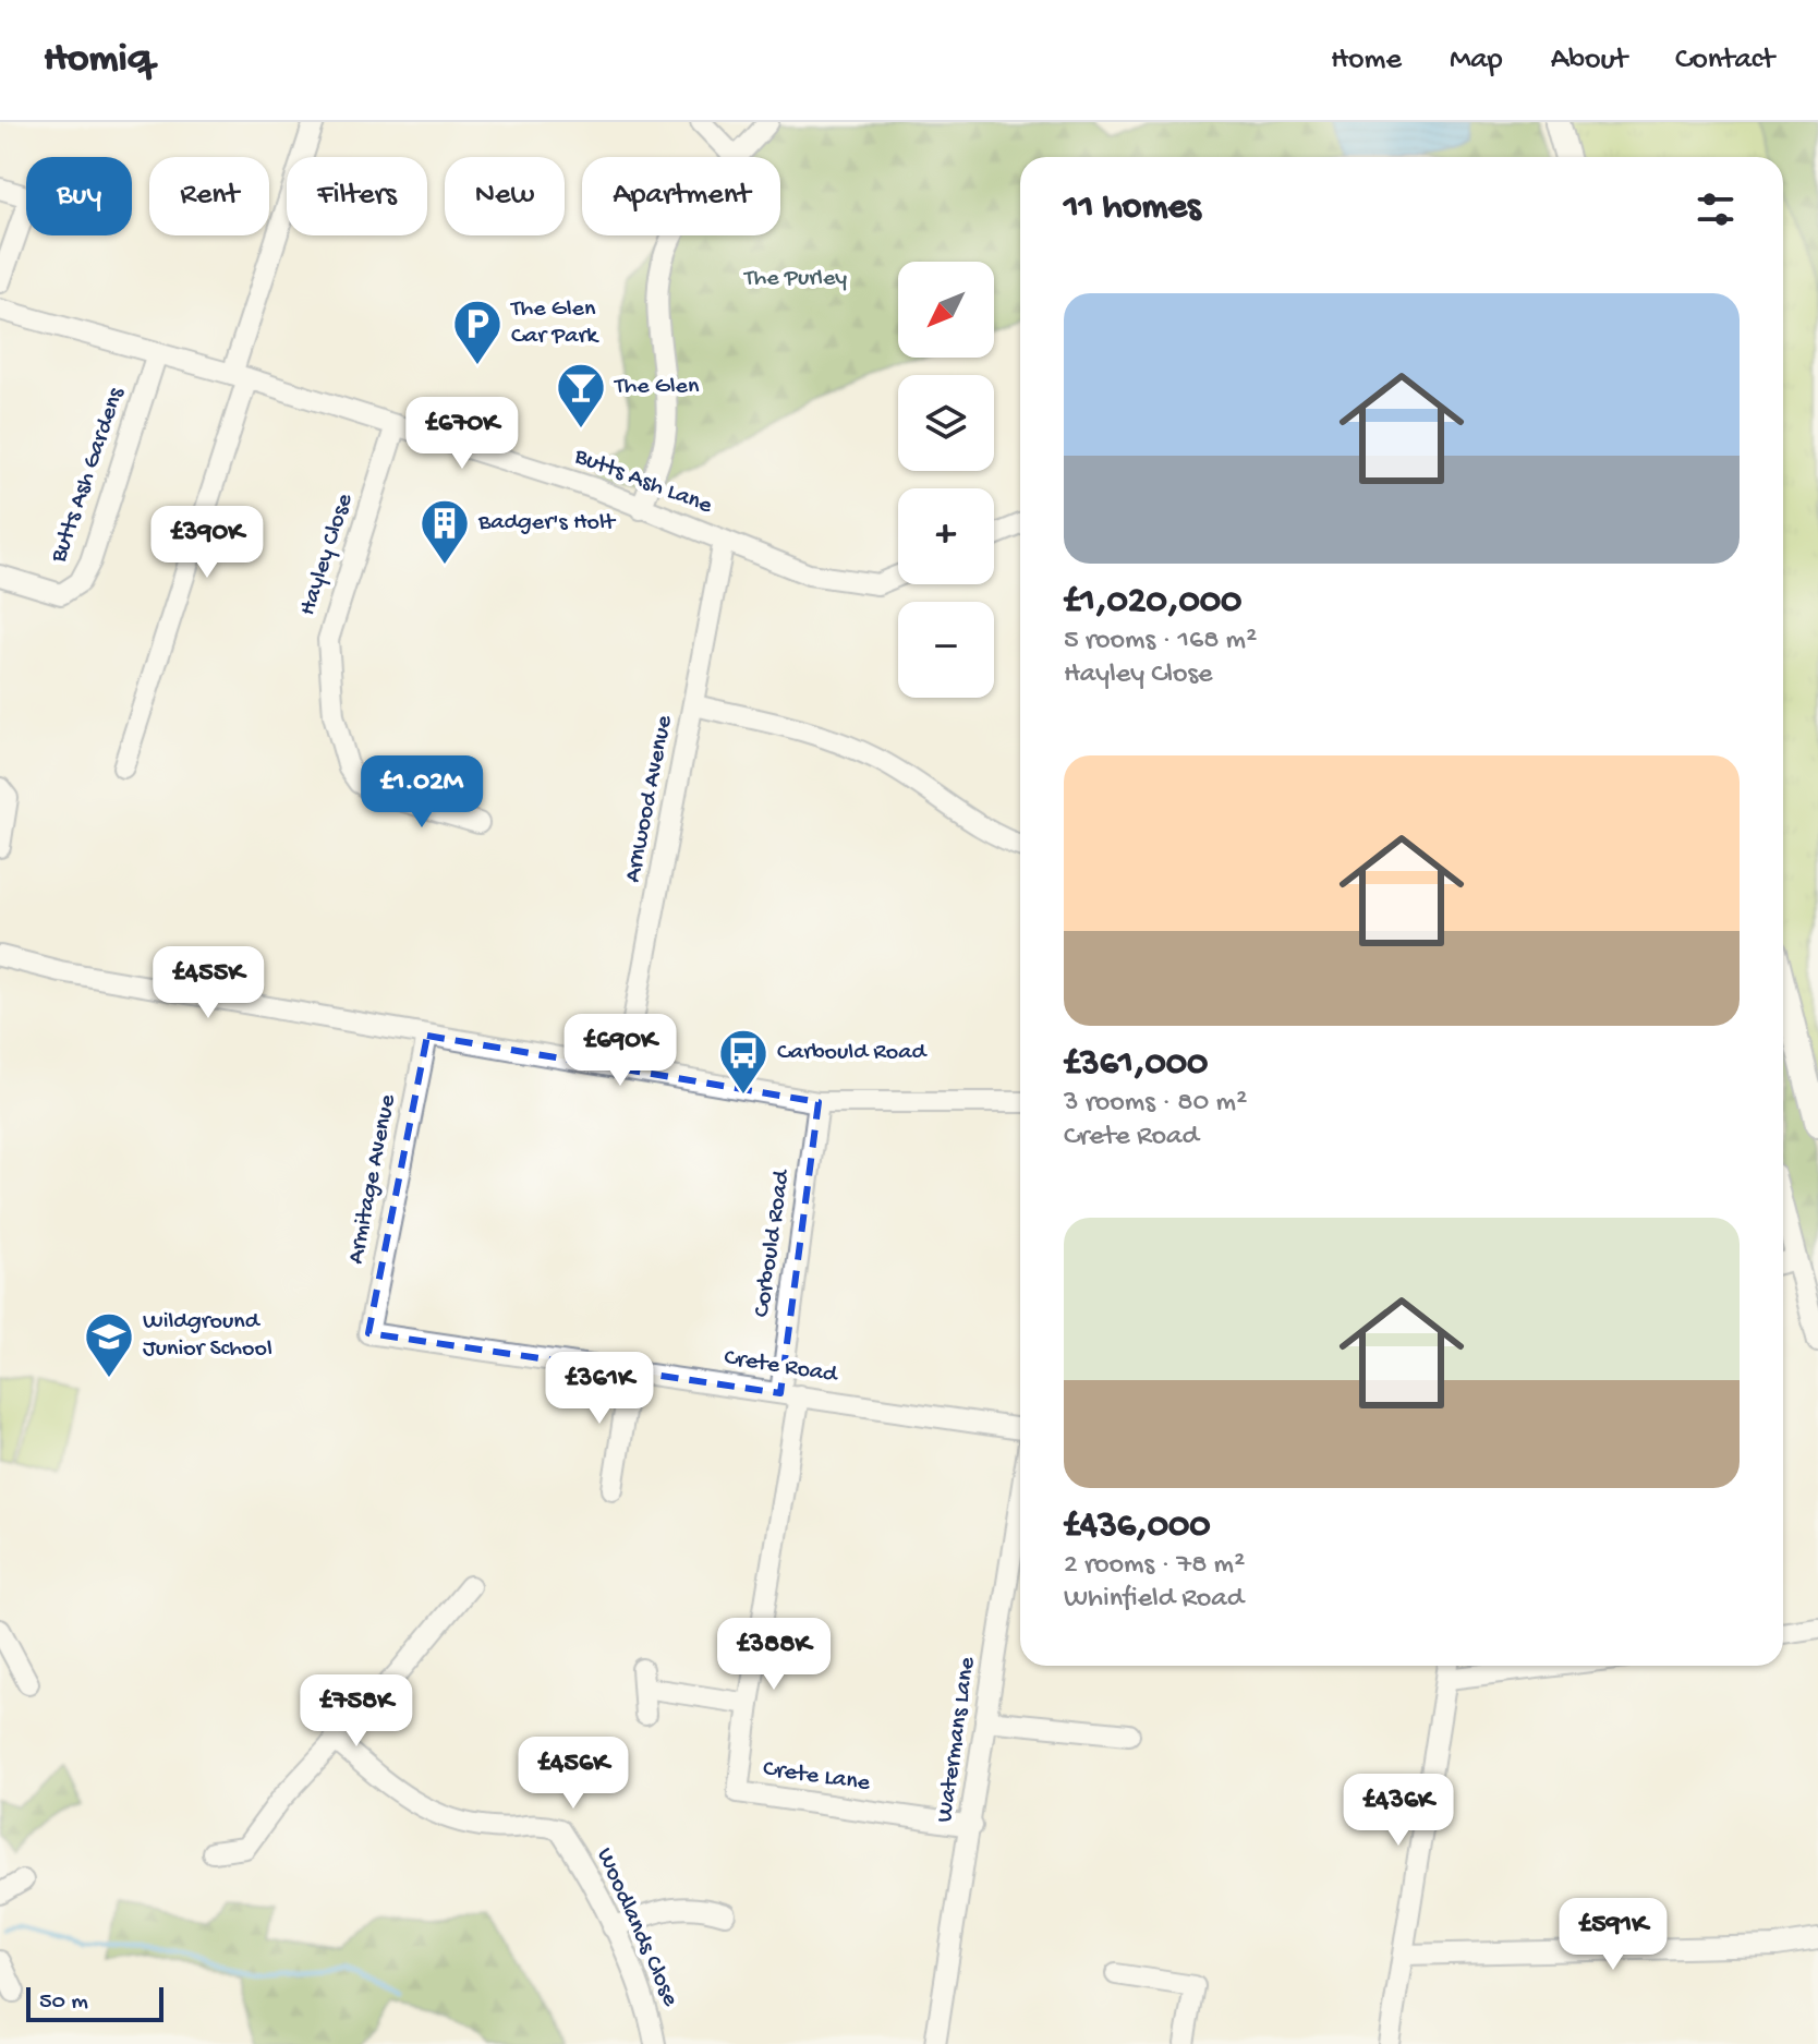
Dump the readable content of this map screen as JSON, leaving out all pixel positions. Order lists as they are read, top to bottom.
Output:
{
  "streets": {
    "street": [
      "Butts Ash Gardens",
      "Butts Ash Lane",
      "Hayley Close",
      "Arnwood Avenue",
      "Armitage Avenue",
      "Corbould Road",
      "Crete Road",
      "Watermans Lane",
      "Crete Lane",
      "Woodlands Close"
    ]
  },
  "crossings": [
    ["Butts Ash Gardens", "Butts Ash Lane"],
    ["Butts Ash Lane", "Hayley Close"],
    ["Butts Ash Lane", "Arnwood Avenue"],
    ["Armitage Avenue", "Crete Road"],
    ["Corbould Road", "Crete Road"],
    ["Corbould Road", "Crete Lane"],
    ["Crete Road", "Crete Lane"],
    ["Watermans Lane", "Crete Lane"]
  ],
  "parks": ["The Purley"],
  "places": {
    "parking": ["The Glen Car Park"],
    "bar": ["The Glen"],
    "building": ["Badger's Holt"],
    "bus stop": ["Carbould Road"],
    "school or university": ["Wildground Junior School"]
  },
  "scale_bar": "50 m",
  "north": "bottom left",
  "page": {
    "header": "Homiq",
    "nav": [
      "Home",
      "Map",
      "About",
      "Contact"
    ],
    "chip": [
      "Buy",
      "Rent",
      "Filters",
      "New",
      "Apartment"
    ],
    "heading": "11 homes",
    "map_buttons": ["+", "−"],
    "list": [
      {
        "name": "£1,020,000",
        "note": "5 rooms · 168 m² · Hayley Close"
      },
      {
        "name": "£361,000",
        "note": "3 rooms · 80 m² · Crete Road"
      },
      {
        "name": "£436,000",
        "note": "2 rooms · 78 m² · Whinfield Road"
      }
    ],
    "price": [
      "£670K",
      "£390K",
      "£1.02M",
      "£455K",
      "£690K",
      "£361K",
      "£388K",
      "£758K",
      "£456K",
      "£436K",
      "£591K"
    ],
    "scale": "50 m"
  }
}
